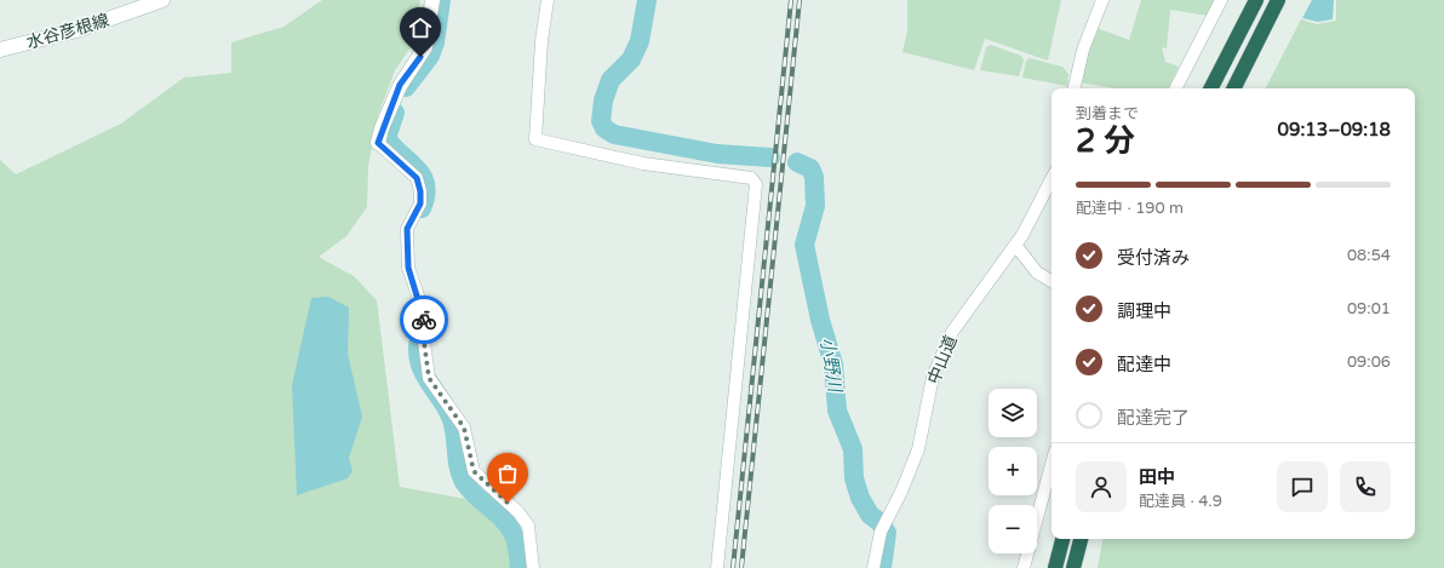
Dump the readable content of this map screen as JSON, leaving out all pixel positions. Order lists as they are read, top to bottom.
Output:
{
  "streets": {
    "main road": ["水谷彦根線"],
    "street": ["中山道"]
  },
  "water": ["小野川"],
  "page": {
    "heading": ["2 分", "到着まで", "09:13–09:18"],
    "panel": ["田中", "配達員 · 4.9"],
    "bar": "配達中 · 190 m",
    "list": [
      ["受付済み", "08:54"],
      ["調理中", "09:01"],
      ["配達中", "09:06"],
      "配達完了"
    ],
    "map_buttons": ["+", "−"]
  }
}
